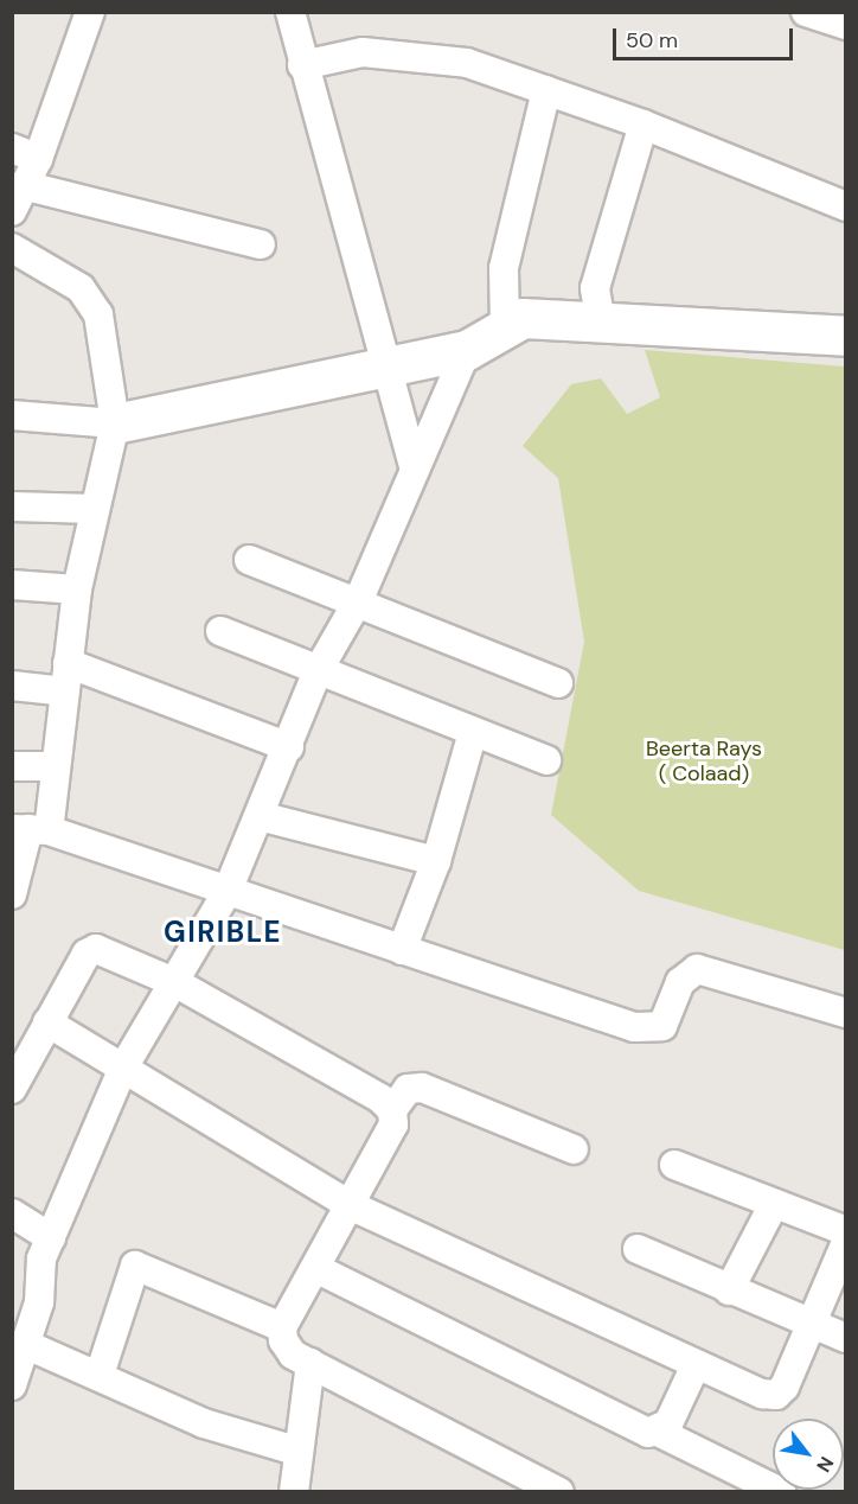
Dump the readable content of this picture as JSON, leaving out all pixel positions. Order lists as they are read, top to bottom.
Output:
{
  "districts": ["GIRIBLE"],
  "parks": ["Beerta Rays ( Colaad)"],
  "scale_bar": "50 m",
  "north": "bottom right"
}
